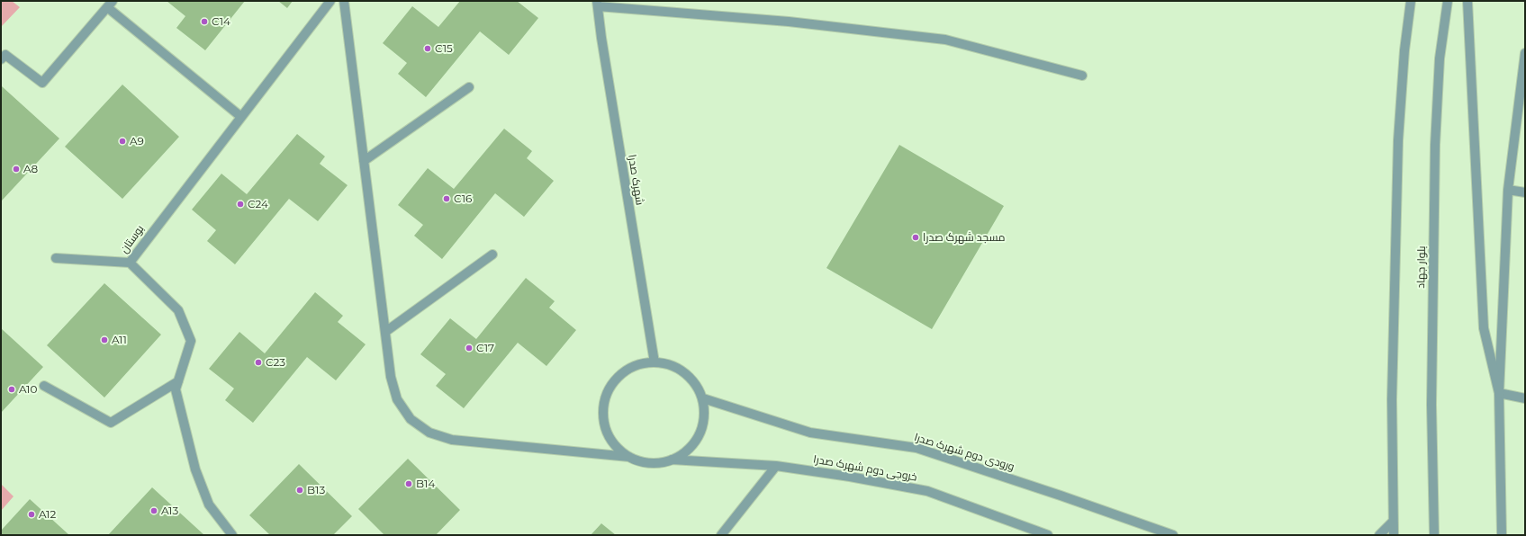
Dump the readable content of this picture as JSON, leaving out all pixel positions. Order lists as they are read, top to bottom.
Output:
{
  "streets": {
    "street": [
      "شهرک صدرا",
      "بوستان",
      "بلوار جهاد",
      "ورودی دوم شهرک صدرا",
      "خروجی دوم شهرک صدرا"
    ]
  },
  "crossings": [
    ["شهرک صدرا", "ورودی دوم شهرک صدرا"],
    ["شهرک صدرا", "خروجی دوم شهرک صدرا"],
    ["ورودی دوم شهرک صدرا", "خروجی دوم شهرک صدرا"]
  ],
  "places": [
    "C14",
    "C15",
    "A9",
    "A8",
    "C16",
    "C24",
    "مسجد شهرک صدرا",
    "A11",
    "C17",
    "C23",
    "A10",
    "B14",
    "B13",
    "A13",
    "A12"
  ]
}
